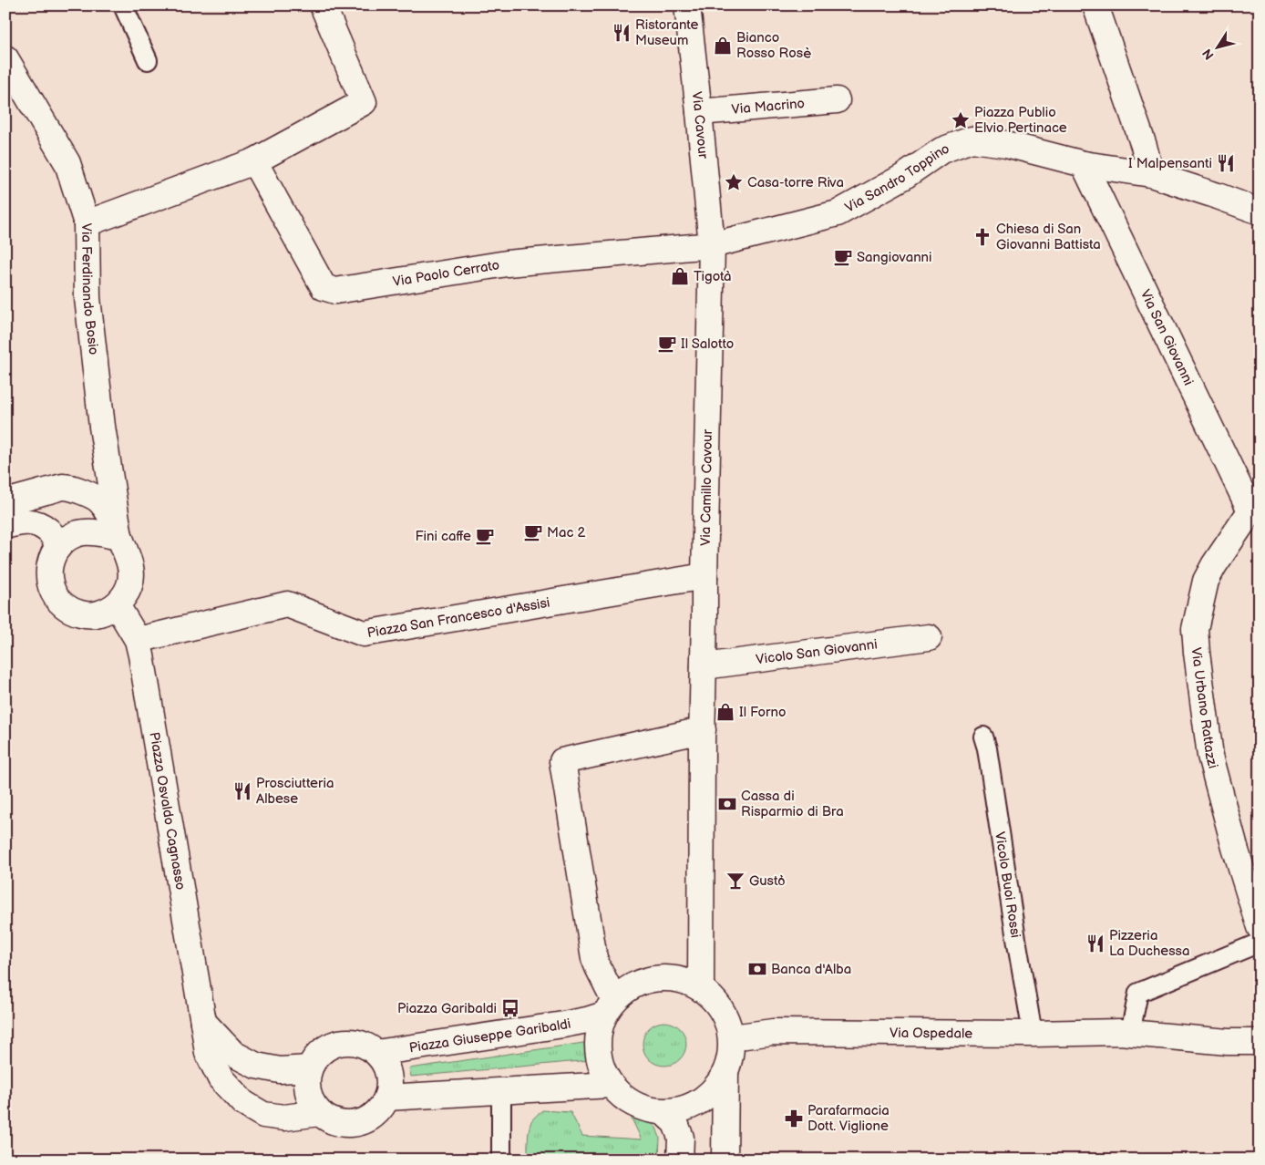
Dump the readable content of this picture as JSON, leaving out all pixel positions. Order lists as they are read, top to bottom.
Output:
{
  "streets": {
    "street": [
      "Via Macrino",
      "Via Cavour",
      "Via Sandro Toppino",
      "Via Paolo Cerrato",
      "Via Ferdinando Bosio",
      "Via San Giovanni",
      "Via Camillo Cavour",
      "Piazza San Francesco d'Assisi",
      "Vicolo San Giovanni",
      "Via Urbano Rattazzi",
      "Piazza Osvaldo Cagnasso",
      "Via Ospedale",
      "Piazza Giuseppe Garibaldi"
    ],
    "lane": ["Vicolo Buoi Rossi"]
  },
  "crossings": [
    ["Via Macrino", "Via Cavour"],
    ["Via Cavour", "Via Sandro Toppino"],
    ["Via Cavour", "Via Paolo Cerrato"],
    ["Via Cavour", "Via Camillo Cavour"],
    ["Via Sandro Toppino", "Via Paolo Cerrato"],
    ["Via Sandro Toppino", "Via San Giovanni"],
    ["Via Sandro Toppino", "Via Camillo Cavour"],
    ["Via Paolo Cerrato", "Via Camillo Cavour"],
    ["Via Ferdinando Bosio", "Piazza Osvaldo Cagnasso"],
    ["Via San Giovanni", "Via Urbano Rattazzi"],
    ["Via Camillo Cavour", "Piazza San Francesco d'Assisi"],
    ["Via Camillo Cavour", "Vicolo San Giovanni"],
    ["Via Camillo Cavour", "Via Ospedale"],
    ["Via Camillo Cavour", "Piazza Giuseppe Garibaldi"],
    ["Piazza San Francesco d'Assisi", "Piazza Osvaldo Cagnasso"],
    ["Piazza Osvaldo Cagnasso", "Piazza Giuseppe Garibaldi"],
    ["Vicolo Buoi Rossi", "Via Ospedale"],
    ["Via Ospedale", "Piazza Giuseppe Garibaldi"]
  ],
  "places": {
    "restaurant": [
      "Ristorante Museum",
      "I Malpensanti",
      "Prosciutteria Albese",
      "Pizzeria La Duchessa"
    ],
    "shop": ["Bianco Rosso Rosè", "Tigotà", "Il Forno"],
    "place": ["Piazza Publio Elvio Pertinace", "Casa-torre Riva"],
    "church": ["Chiesa di San Giovanni Battista"],
    "cafe": [
      "Sangiovanni",
      "Il Salotto",
      "Mac 2",
      "Fini caffe"
    ],
    "bank": ["Cassa di Risparmio di Bra", "Banca d'Alba"],
    "bar": ["Gustò"],
    "bus stop": ["Piazza Garibaldi"],
    "pharmacy": ["Parafarmacia Dott. Viglione"]
  },
  "north": "bottom left"
}
